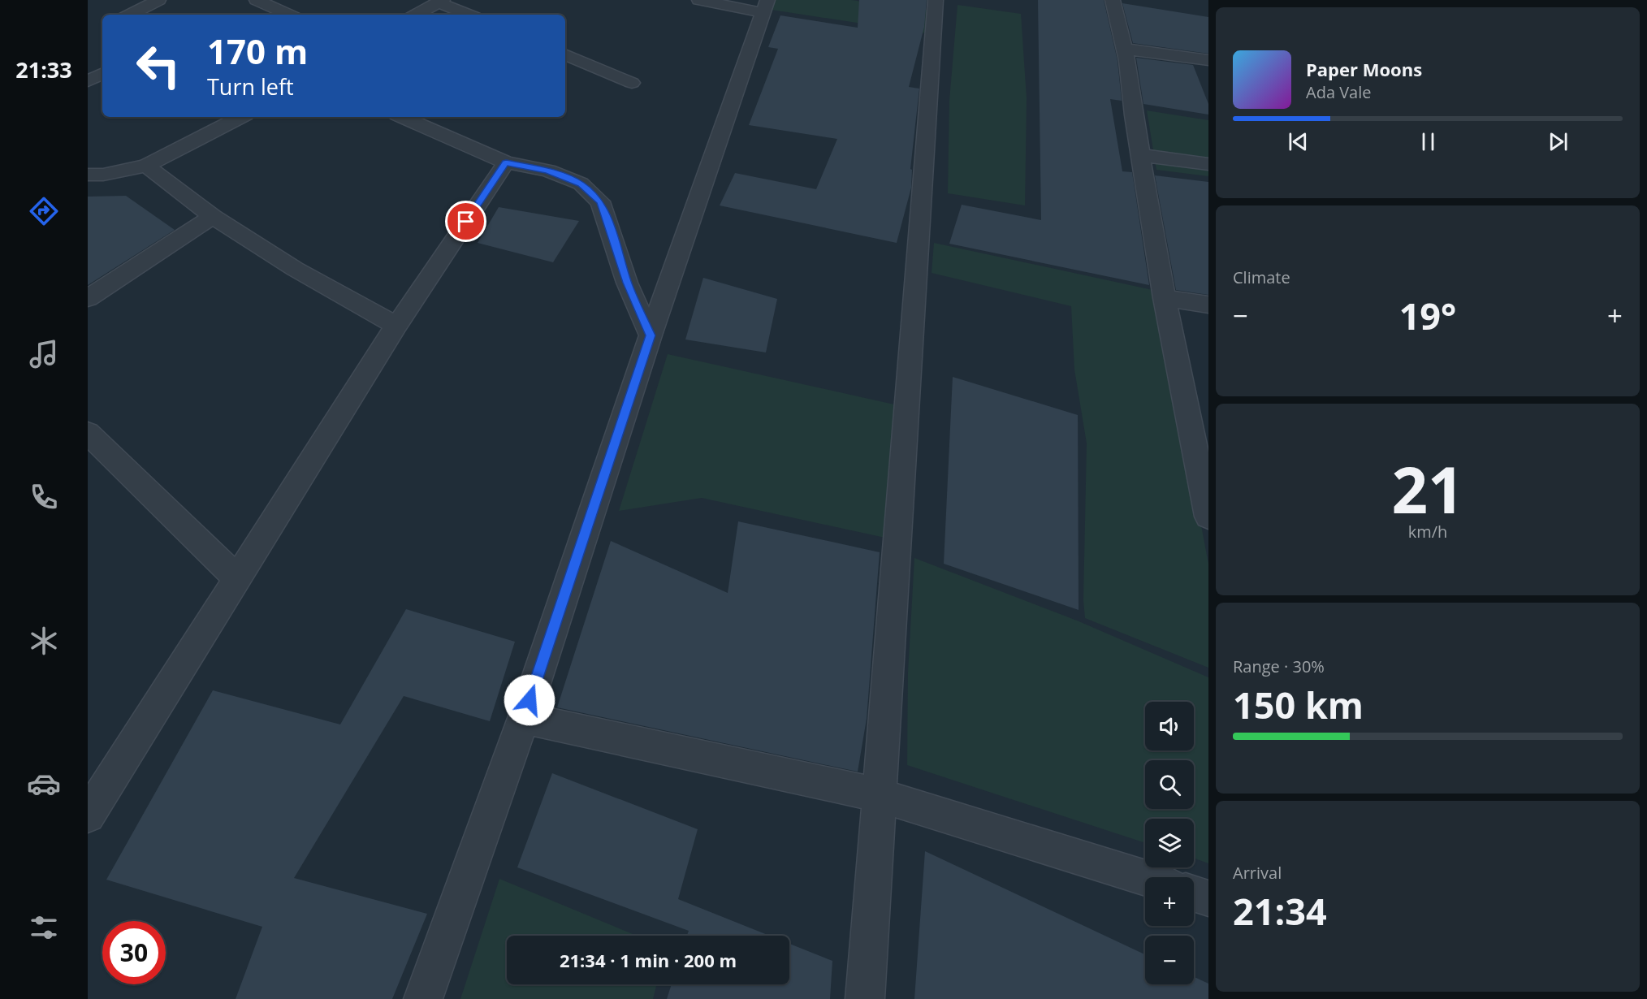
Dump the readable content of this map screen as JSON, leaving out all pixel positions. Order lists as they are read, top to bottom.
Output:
{
  "page": {
    "tabs": "21:33",
    "turn": ["170 m", "Turn left"],
    "song": ["Paper Moons", "Ada Vale"],
    "tile": [
      "Climate",
      ["21", "km/h"],
      ["Range · 30%", "150 km"],
      ["Arrival", "21:34"]
    ],
    "heat": ["−", "19°", "+"],
    "map_buttons": ["+", "−"],
    "limit": "30",
    "trip": "21:34 · 1 min · 200 m"
  }
}
